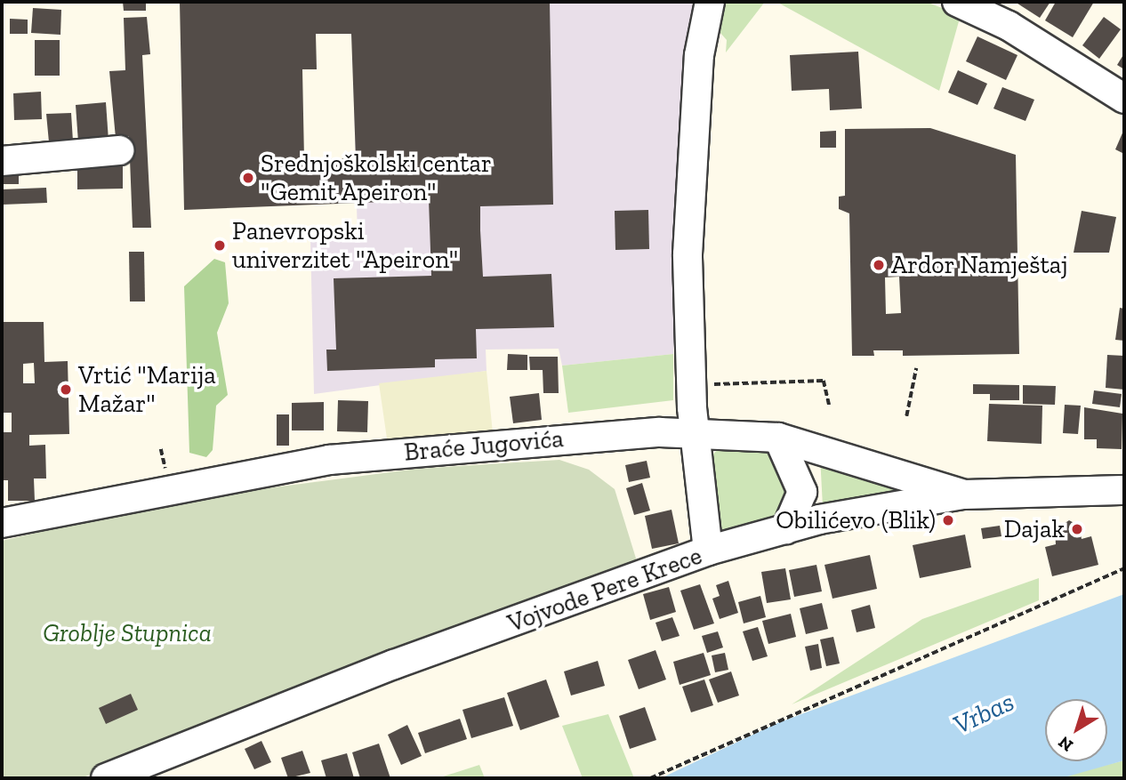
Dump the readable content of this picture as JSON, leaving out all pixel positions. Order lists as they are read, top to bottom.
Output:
{
  "streets": {
    "street": ["Braće Jugovića", "Vojvode Pere Krece"]
  },
  "crossings": [
    ["Braće Jugovića", "Vojvode Pere Krece"]
  ],
  "water": ["Vrbas"],
  "parks": ["Groblje Stupnica"],
  "places": [
    "Srednjoškolski centar \"Gemit Apeiron\"",
    "Panevropski univerzitet \"Apeiron\"",
    "Ardor Namještaj",
    "Vrtić \"Marija Mažar\"",
    "Obilićevo (Blik)",
    "Dajak"
  ],
  "north": "bottom left"
}
